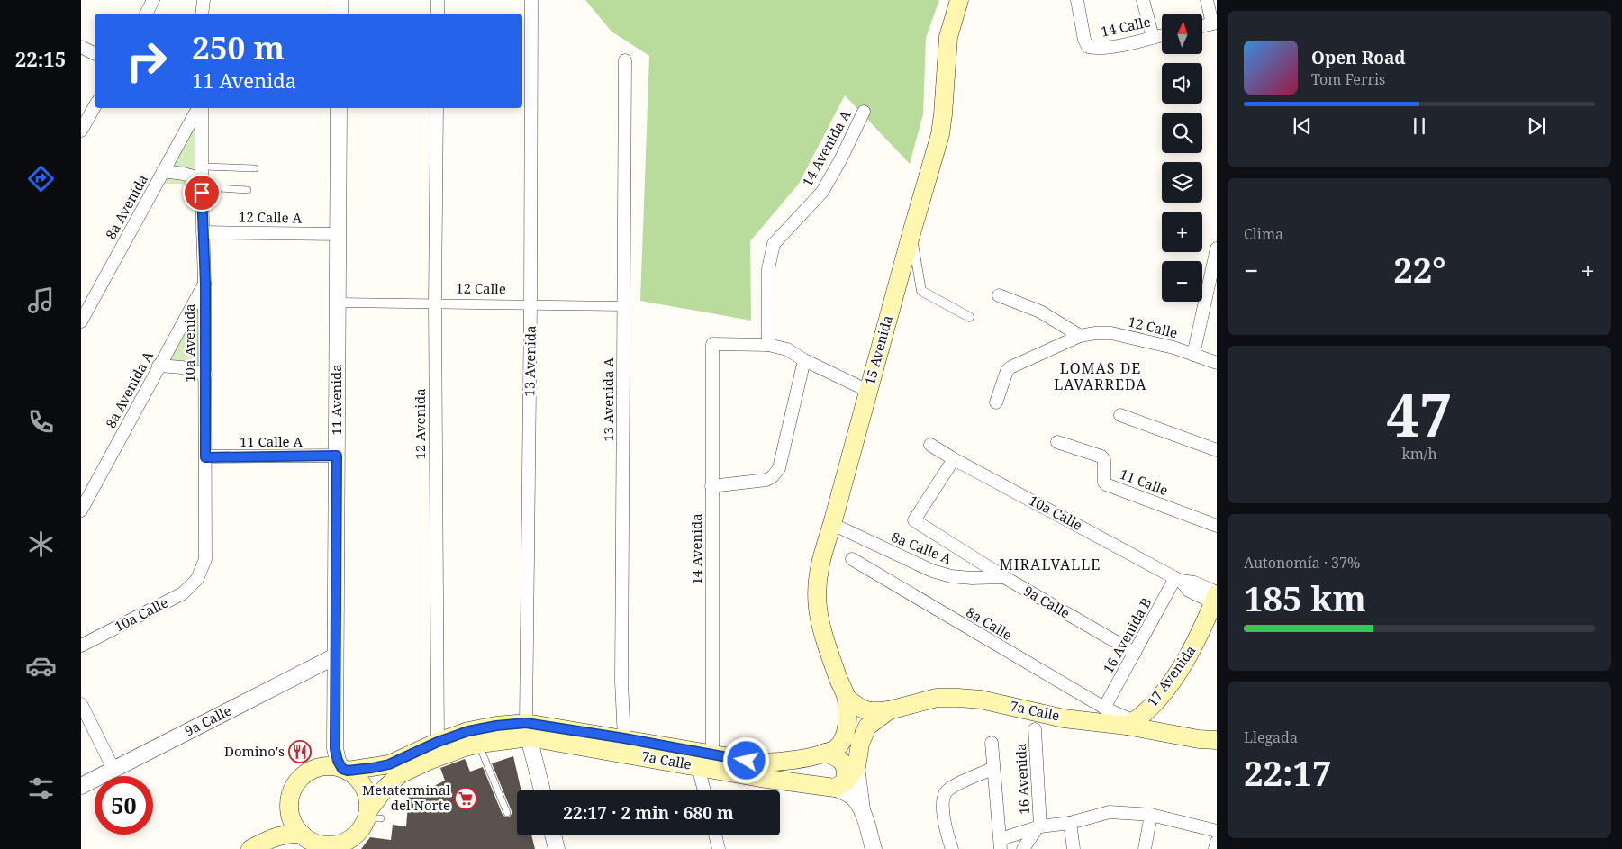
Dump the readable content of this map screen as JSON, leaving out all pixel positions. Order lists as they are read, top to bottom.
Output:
{
  "streets": {
    "main road": ["15 Avenida", "17 Avenida", "7a Calle"],
    "street": [
      "14 Calle",
      "14 Avenida A",
      "8a Avenida",
      "12 Calle A",
      "12 Calle",
      "10a Avenida",
      "13 Avenida",
      "8a Avenida A",
      "11 Avenida",
      "13 Avenida A",
      "12 Avenida",
      "11 Calle A",
      "11 Calle",
      "10a Calle",
      "8a Calle A",
      "14 Avenida",
      "9a Calle",
      "8a Calle",
      "16 Avenida B",
      "16 Avenida"
    ]
  },
  "crossings": [
    ["14 Avenida A", "14 Avenida"],
    ["12 Calle A", "10a Avenida"],
    ["12 Calle A", "11 Avenida"],
    ["12 Calle", "13 Avenida"],
    ["12 Calle", "11 Avenida"],
    ["12 Calle", "13 Avenida A"],
    ["12 Calle", "12 Avenida"],
    ["10a Avenida", "8a Avenida A"],
    ["10a Avenida", "11 Calle A"],
    ["10a Avenida", "10a Calle"],
    ["15 Avenida", "8a Calle A"],
    ["15 Avenida", "7a Calle"],
    ["13 Avenida", "7a Calle"],
    ["11 Avenida", "11 Calle A"],
    ["11 Avenida", "9a Calle"],
    ["11 Avenida", "7a Calle"],
    ["13 Avenida A", "7a Calle"],
    ["12 Avenida", "7a Calle"],
    ["10a Calle", "9a Calle"],
    ["10a Calle", "16 Avenida B"],
    ["10a Calle", "17 Avenida"],
    ["8a Calle A", "9a Calle"],
    ["14 Avenida", "7a Calle"],
    ["9a Calle", "16 Avenida B"],
    ["8a Calle", "16 Avenida B"],
    ["8a Calle", "17 Avenida"],
    ["8a Calle", "7a Calle"],
    ["17 Avenida", "7a Calle"]
  ],
  "districts": ["LOMAS DE LAVARREDA", "MIRALVALLE"],
  "places": {
    "restaurant": ["Domino's"],
    "supermarket": ["Metaterminal del Norte"]
  },
  "north": "top",
  "page": {
    "tabs": "22:15",
    "map_buttons": ["+", "−"],
    "turn": ["250 m", "11 Avenida"],
    "song": ["Open Road", "Tom Ferris"],
    "tile": [
      "Clima",
      ["47", "km/h"],
      ["Autonomía · 37%", "185 km"],
      ["Llegada", "22:17"]
    ],
    "heat": ["−", "22°", "+"],
    "limit": "50",
    "trip": "22:17 · 2 min · 680 m"
  }
}
